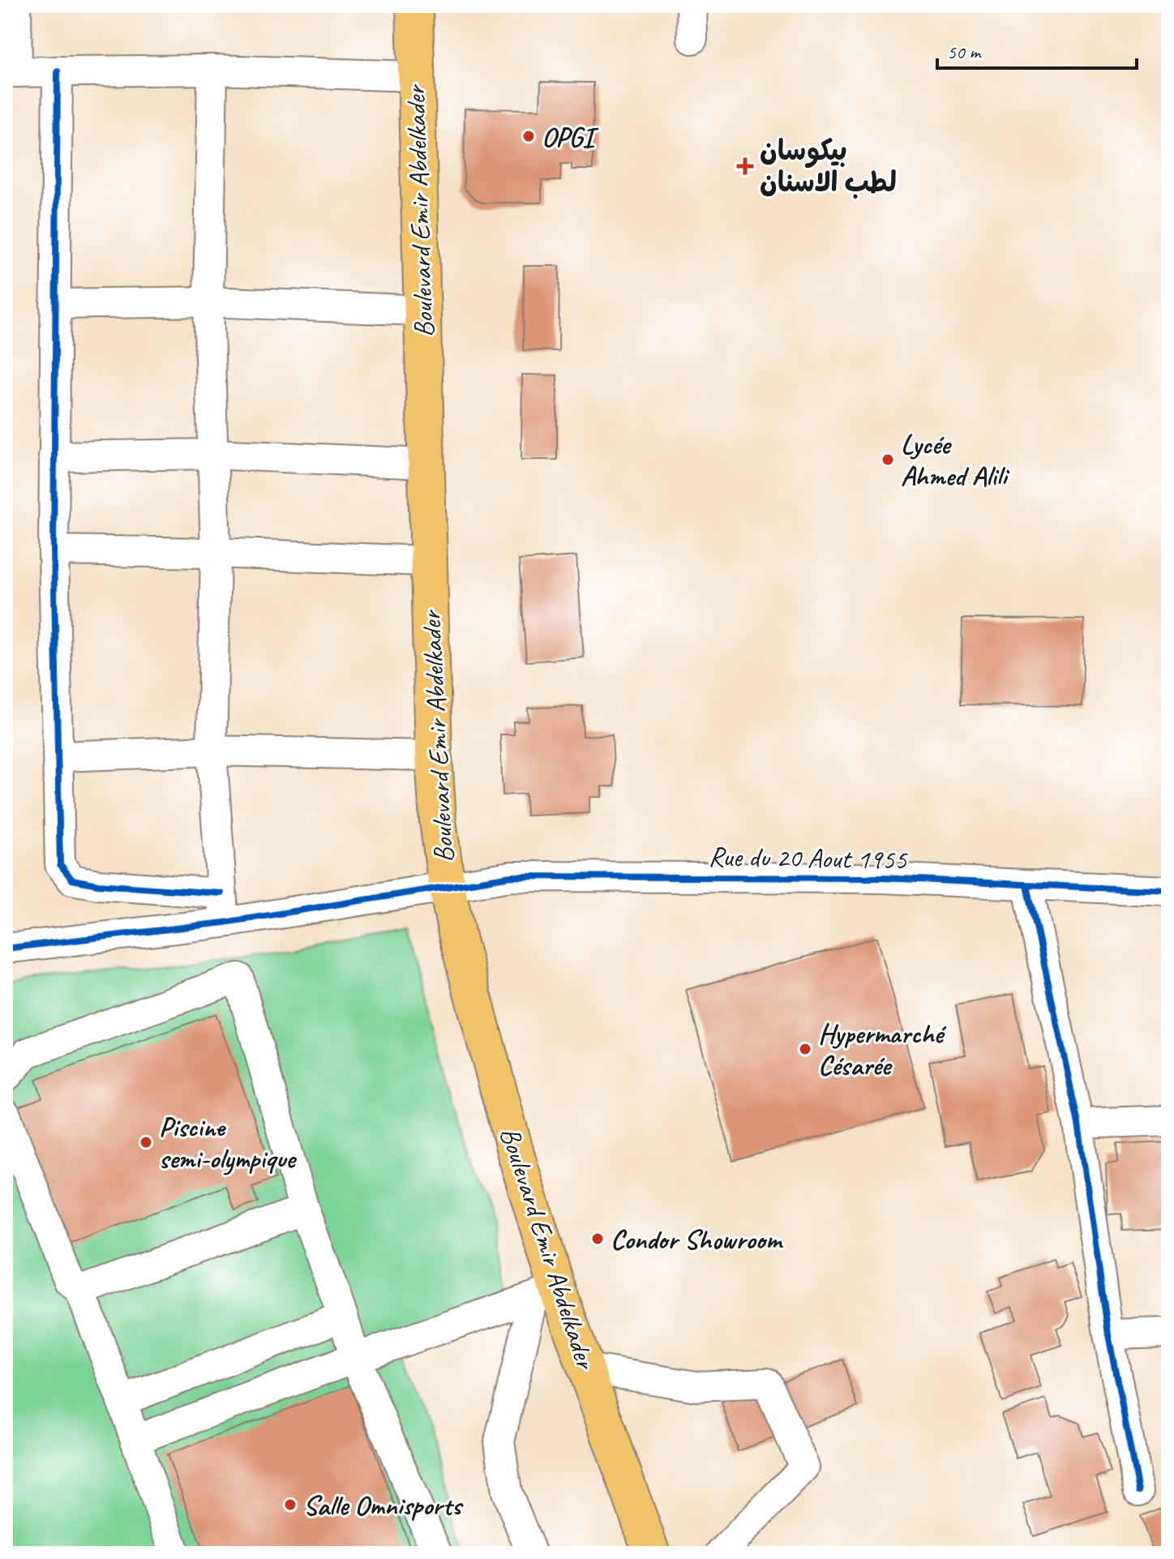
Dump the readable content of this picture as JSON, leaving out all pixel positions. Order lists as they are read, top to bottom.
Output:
{
  "streets": {
    "main road": ["Boulevard Emir Abdelkader"],
    "street": ["Rue du 20 Aout 1955"]
  },
  "crossings": [
    ["Boulevard Emir Abdelkader", "Rue du 20 Aout 1955"]
  ],
  "places": {
    "other": [
      "OPGI",
      "Lycée Ahmed Alili",
      "Hypermarché Césarée",
      "Piscine semi-olympique",
      "Condor Showroom",
      "Salle Omnisports"
    ],
    "health": ["بيكوسان لطب الاسنان"]
  },
  "scale_bar": "50 m"
}
